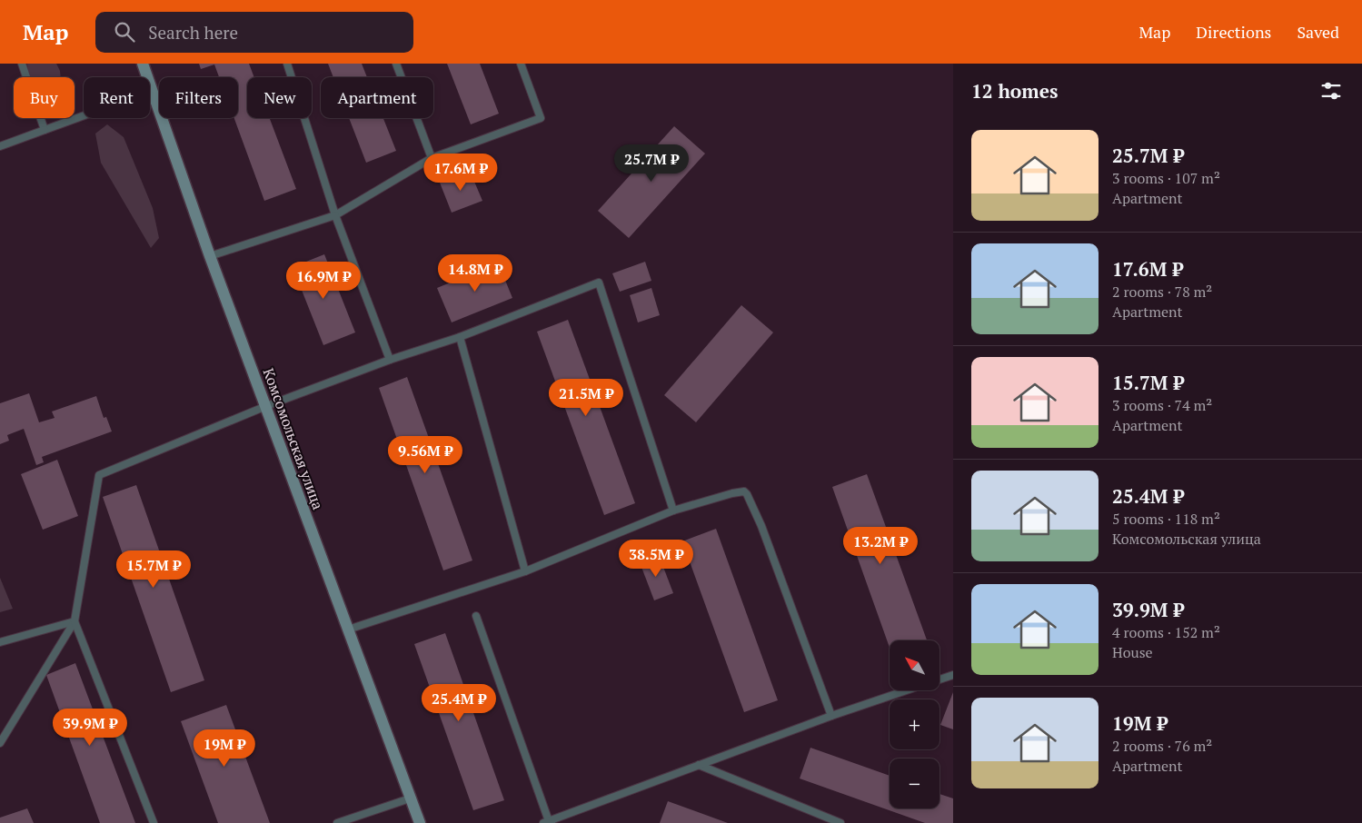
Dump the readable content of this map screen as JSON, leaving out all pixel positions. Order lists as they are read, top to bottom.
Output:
{
  "streets": {
    "main road": ["Комсомольская улица"]
  },
  "north": "top left",
  "page": {
    "header": "Map",
    "search": "Search here",
    "nav": ["Map", "Directions", "Saved"],
    "heading": "12 homes",
    "chip": [
      "Buy",
      "Rent",
      "Filters",
      "New",
      "Apartment"
    ],
    "list": [
      {
        "name": "25.7M ₽",
        "note": "3 rooms · 107 m² · Apartment"
      },
      {
        "name": "17.6M ₽",
        "note": "2 rooms · 78 m² · Apartment"
      },
      {
        "name": "15.7M ₽",
        "note": "3 rooms · 74 m² · Apartment"
      },
      {
        "name": "25.4M ₽",
        "note": "5 rooms · 118 m² · Комсомольская улица"
      },
      {
        "name": "39.9M ₽",
        "note": "4 rooms · 152 m² · House"
      },
      {
        "name": "19M ₽",
        "note": "2 rooms · 76 m² · Apartment"
      }
    ],
    "price": [
      "25.7M ₽",
      "17.6M ₽",
      "14.8M ₽",
      "16.9M ₽",
      "21.5M ₽",
      "9.56M ₽",
      "13.2M ₽",
      "38.5M ₽",
      "15.7M ₽",
      "25.4M ₽",
      "39.9M ₽",
      "19M ₽"
    ],
    "map_buttons": ["+", "−"]
  }
}
